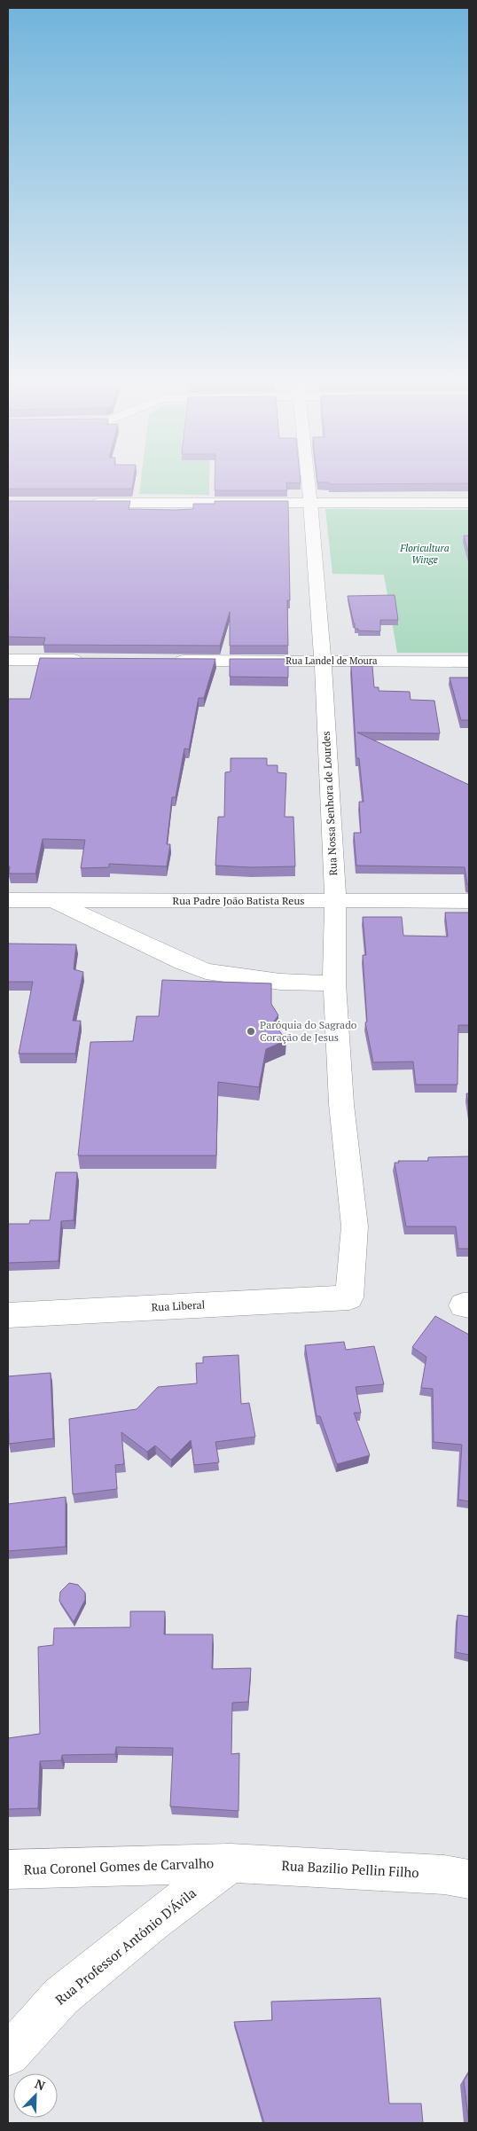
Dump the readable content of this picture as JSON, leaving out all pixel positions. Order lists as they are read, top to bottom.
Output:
{
  "streets": {
    "street": [
      "Rua Landel de Moura",
      "Rua Nossa Senhora de Lourdes",
      "Rua Padre João Batista Reus",
      "Rua Liberal",
      "Rua Coronel Gomes de Carvalho",
      "Rua Bazilio Pellin Filho",
      "Rua Professor Antônio D'Ávila"
    ]
  },
  "crossings": [
    ["Rua Landel de Moura", "Rua Nossa Senhora de Lourdes"],
    ["Rua Nossa Senhora de Lourdes", "Rua Padre João Batista Reus"],
    ["Rua Nossa Senhora de Lourdes", "Rua Liberal"],
    ["Rua Coronel Gomes de Carvalho", "Rua Bazilio Pellin Filho"],
    ["Rua Coronel Gomes de Carvalho", "Rua Professor Antônio D'Ávila"],
    ["Rua Bazilio Pellin Filho", "Rua Professor Antônio D'Ávila"]
  ],
  "parks": ["Floricultura Winge"],
  "places": ["Paróquia do Sagrado Coração de Jesus"],
  "north": "top right"
}
